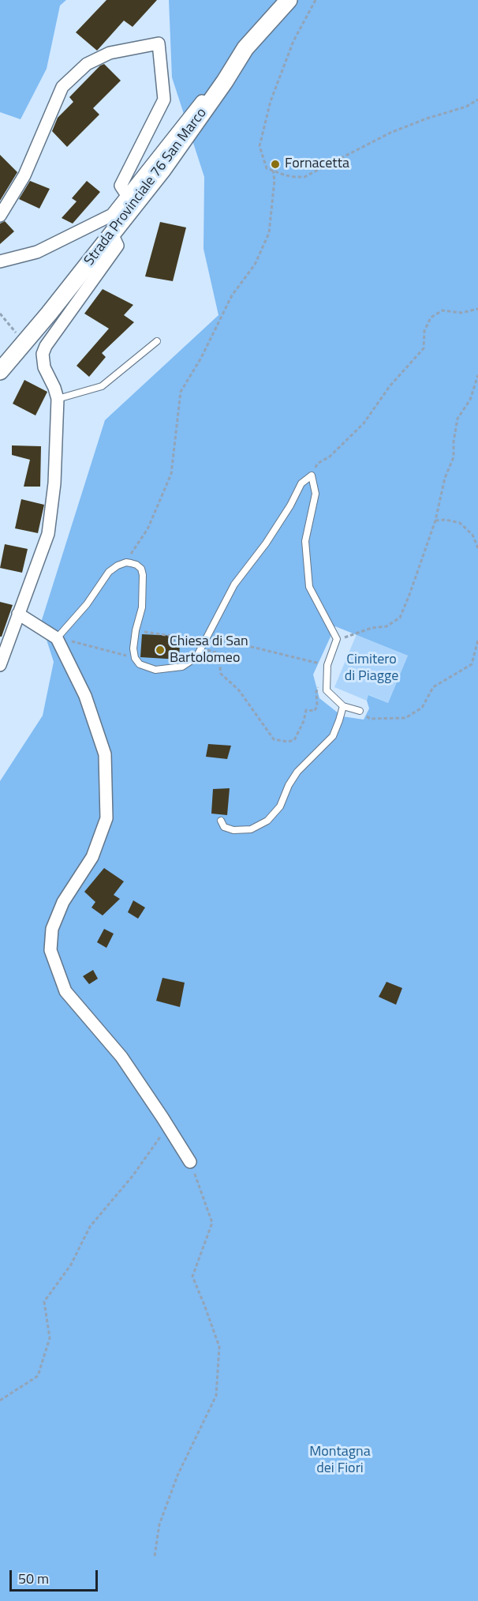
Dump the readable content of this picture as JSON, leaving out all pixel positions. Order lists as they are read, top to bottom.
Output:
{
  "streets": {
    "street": ["Strada Provinciale 76 San Marco"]
  },
  "parks": ["Cimitero di Piagge", "Montagna dei Fiori"],
  "places": ["Fornacetta", "Chiesa di San Bartolomeo"],
  "scale_bar": "50 m"
}
